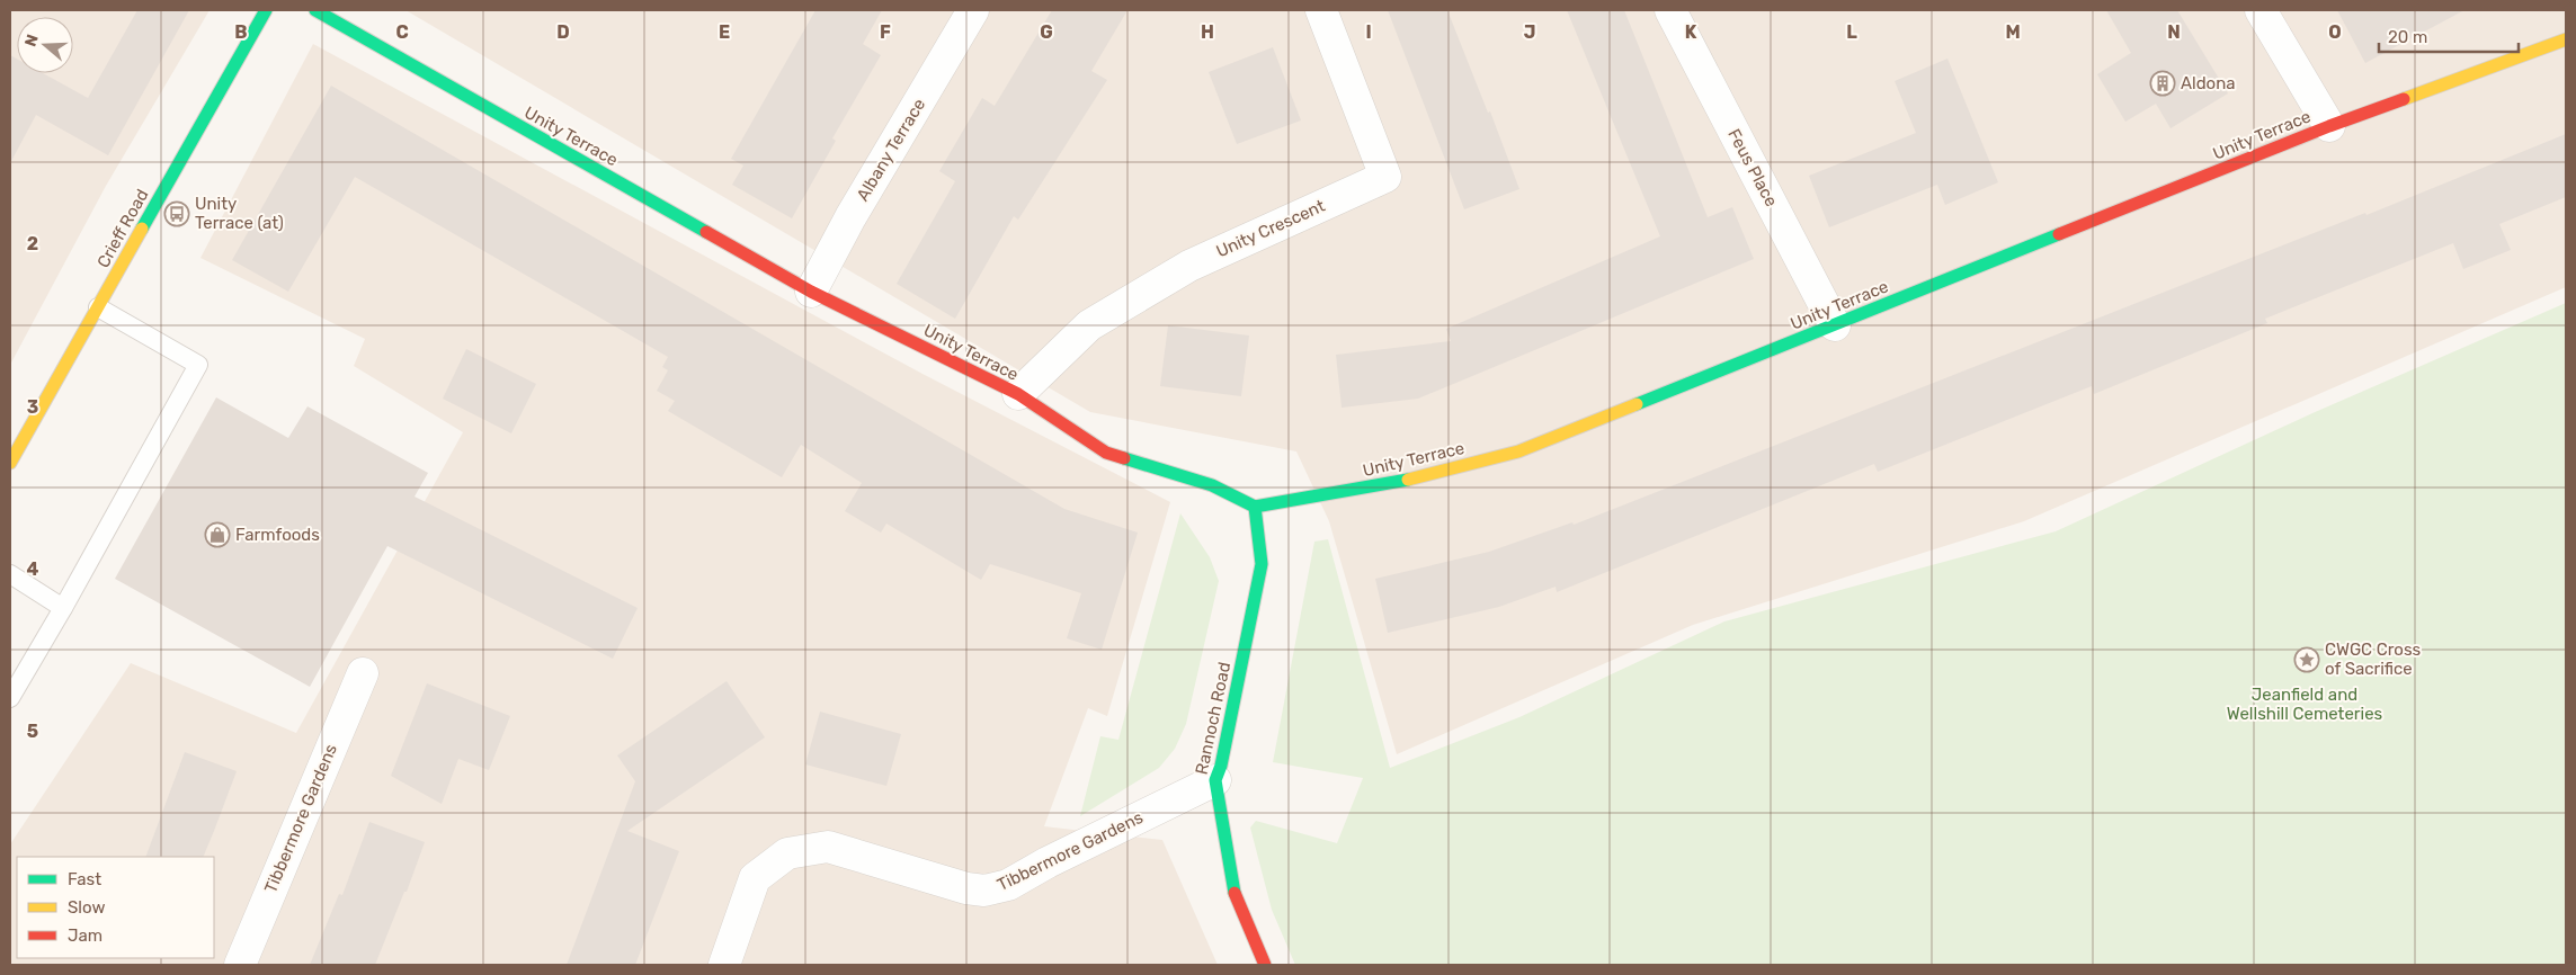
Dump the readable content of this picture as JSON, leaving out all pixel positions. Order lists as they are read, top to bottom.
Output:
{
  "streets": {
    "street": [
      "Unity Terrace",
      "Albany Terrace",
      "Feus Place",
      "Crieff Road",
      "Unity Crescent",
      "Rannoch Road",
      "Tibbermore Gardens"
    ]
  },
  "crossings": [
    ["Unity Terrace", "Albany Terrace"],
    ["Unity Terrace", "Feus Place"],
    ["Unity Terrace", "Unity Crescent"],
    ["Unity Terrace", "Rannoch Road"],
    ["Rannoch Road", "Tibbermore Gardens"]
  ],
  "parks": ["Jeanfield and Wellshill Cemeteries"],
  "places": {
    "building": ["Aldona"],
    "bus stop": ["Unity Terrace (at)"],
    "shop": ["Farmfoods"],
    "place": ["CWGC Cross of Sacrifice"]
  },
  "legend": ["Fast", "Slow", "Jam"],
  "scale_bar": "20 m",
  "north": "left",
  "grid": {
    "columns": [
      "B",
      "C",
      "D",
      "E",
      "F",
      "G",
      "H",
      "I",
      "J",
      "K",
      "L",
      "M",
      "N",
      "O"
    ],
    "rows": [
      "2",
      "3",
      "4",
      "5"
    ]
  }
}
